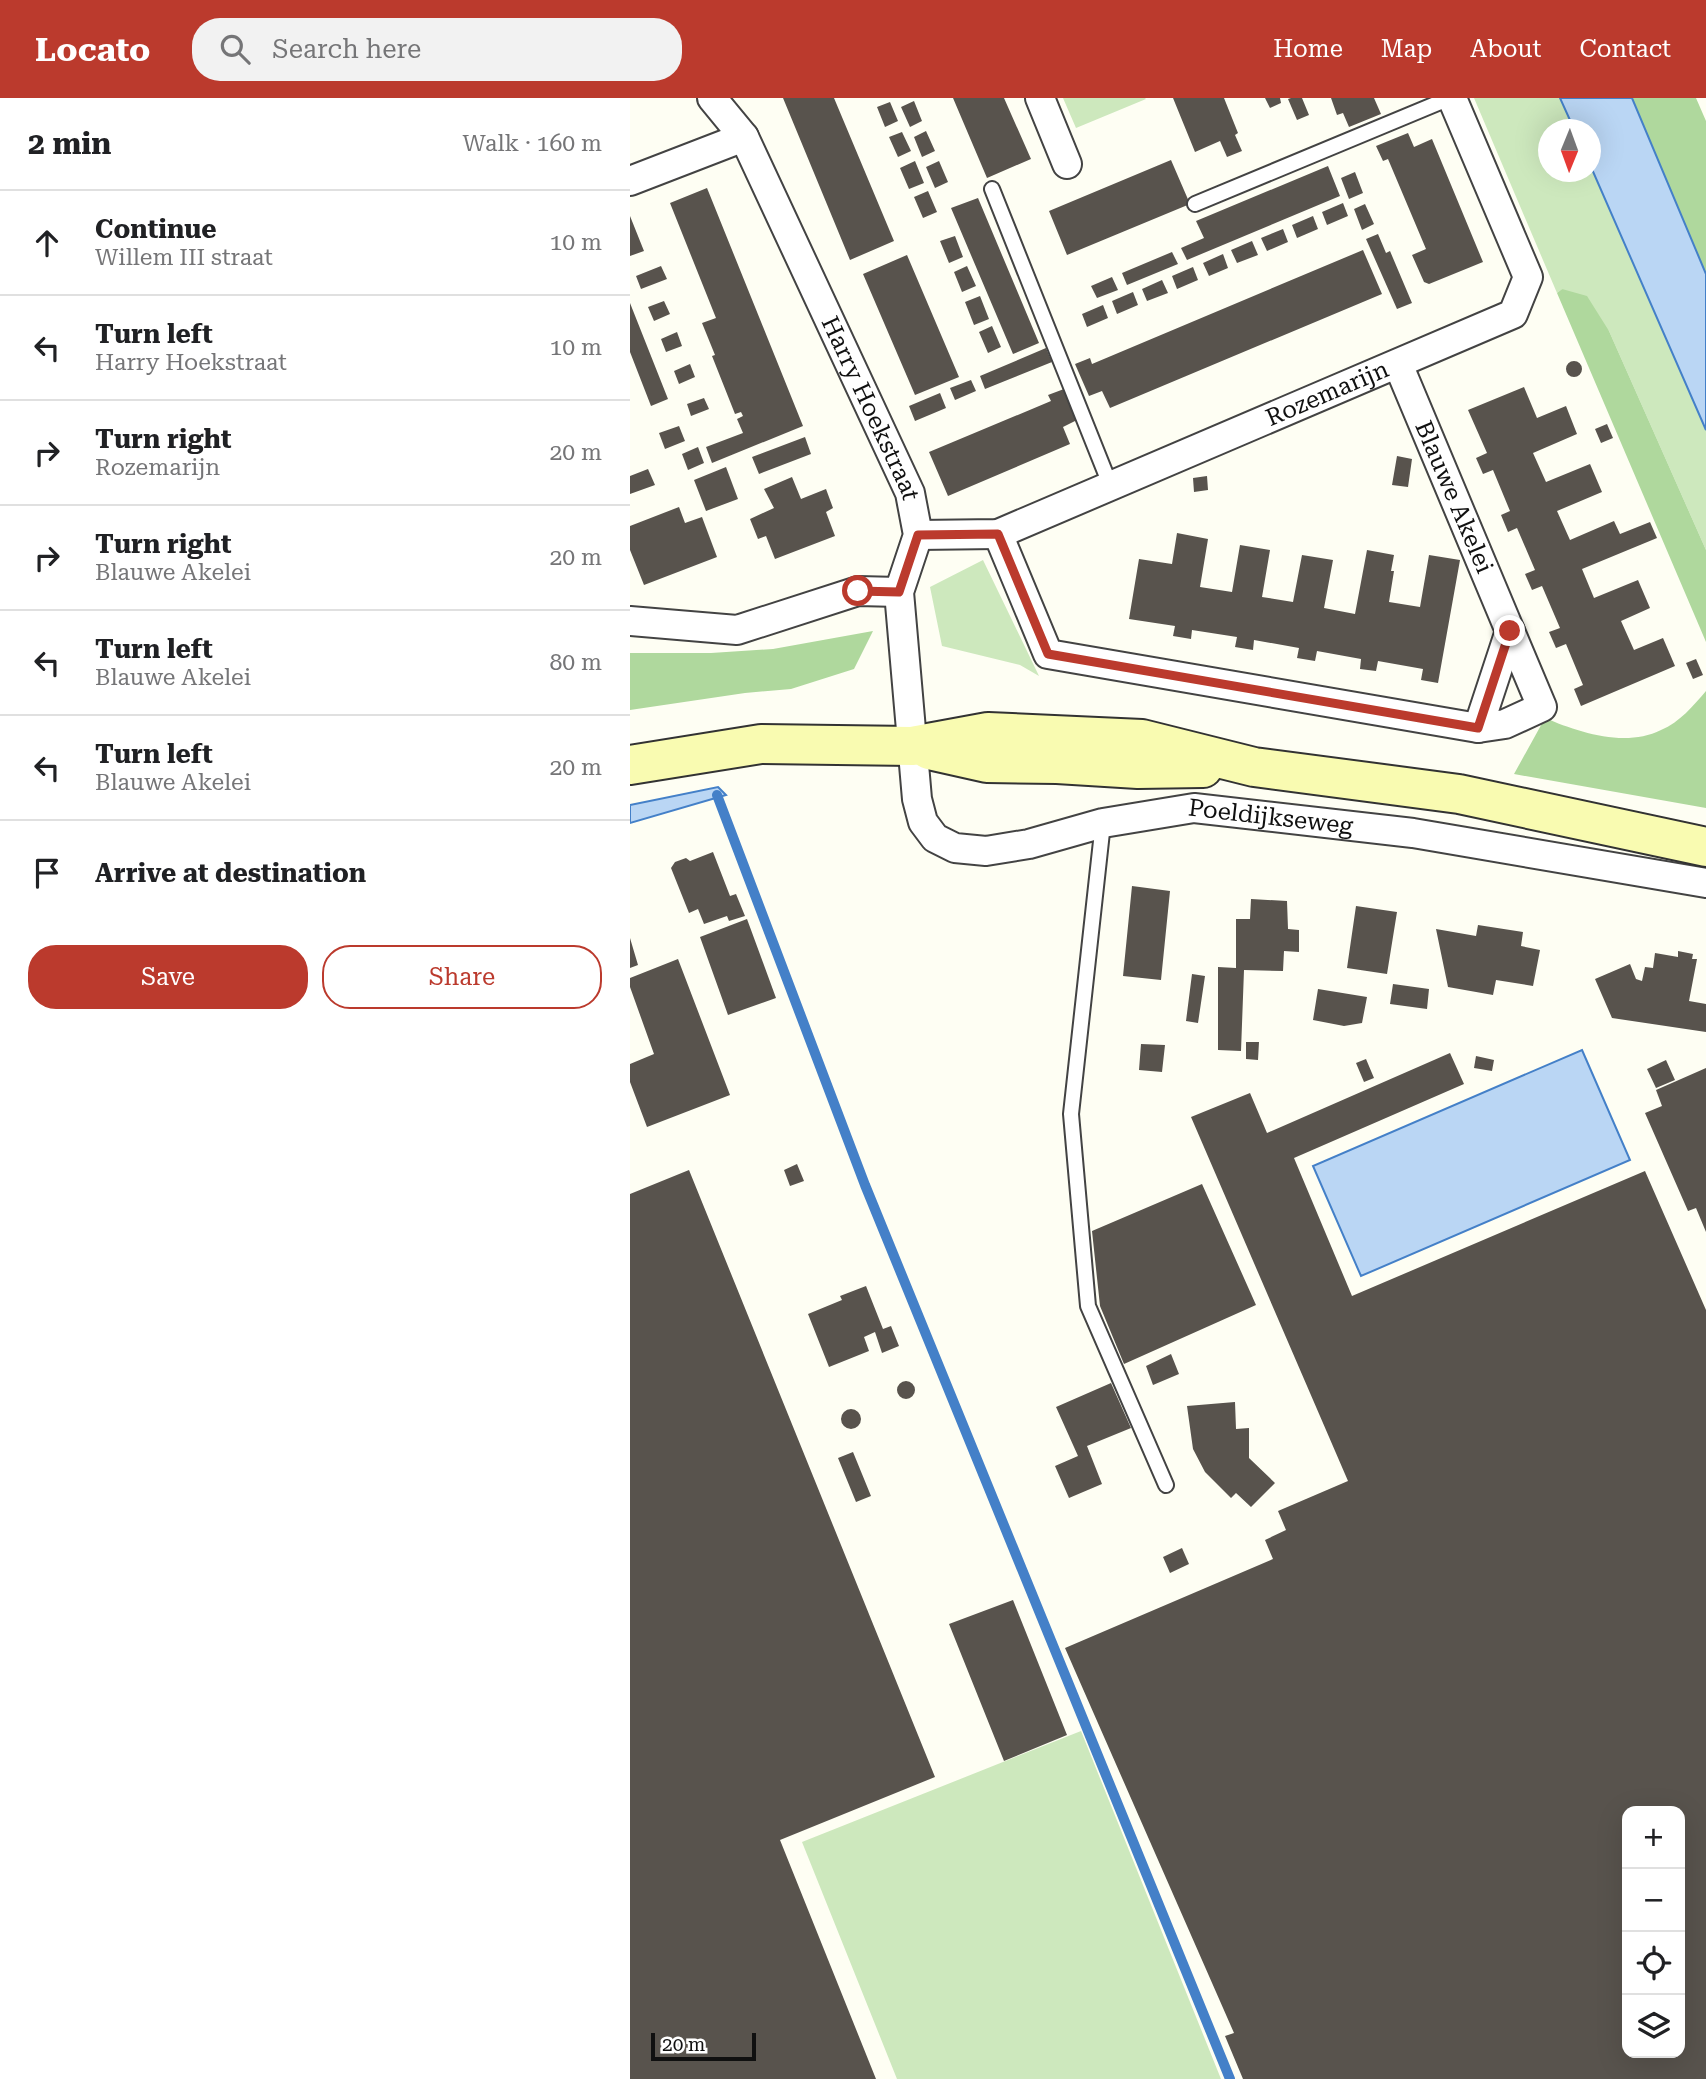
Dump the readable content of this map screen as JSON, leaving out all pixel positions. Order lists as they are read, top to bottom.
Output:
{
  "streets": {
    "street": [
      "Rozemarijn",
      "Harry Hoekstraat",
      "Blauwe Akelei",
      "Poeldijkseweg"
    ]
  },
  "crossings": [
    ["Rozemarijn", "Harry Hoekstraat"],
    ["Rozemarijn", "Blauwe Akelei"],
    ["Harry Hoekstraat", "Poeldijkseweg"]
  ],
  "scale_bar": "20 m",
  "north": "bottom",
  "page": {
    "header": "Locato",
    "search": "Search here",
    "nav": [
      "Home",
      "Map",
      "About",
      "Contact"
    ],
    "heading": ["2 min", "Walk · 160 m"],
    "list": [
      ["Continue", "Willem III straat", "10 m"],
      ["Turn left", "Harry Hoekstraat", "10 m"],
      ["Turn right", "Rozemarijn", "20 m"],
      ["Turn right", "Blauwe Akelei", "20 m"],
      ["Turn left", "Blauwe Akelei", "80 m"],
      ["Turn left", "Blauwe Akelei", "20 m"],
      "Arrive at destination"
    ],
    "buttons": ["Save", "Share"],
    "map_buttons": ["+", "−"],
    "scale": "20 m"
  }
}
